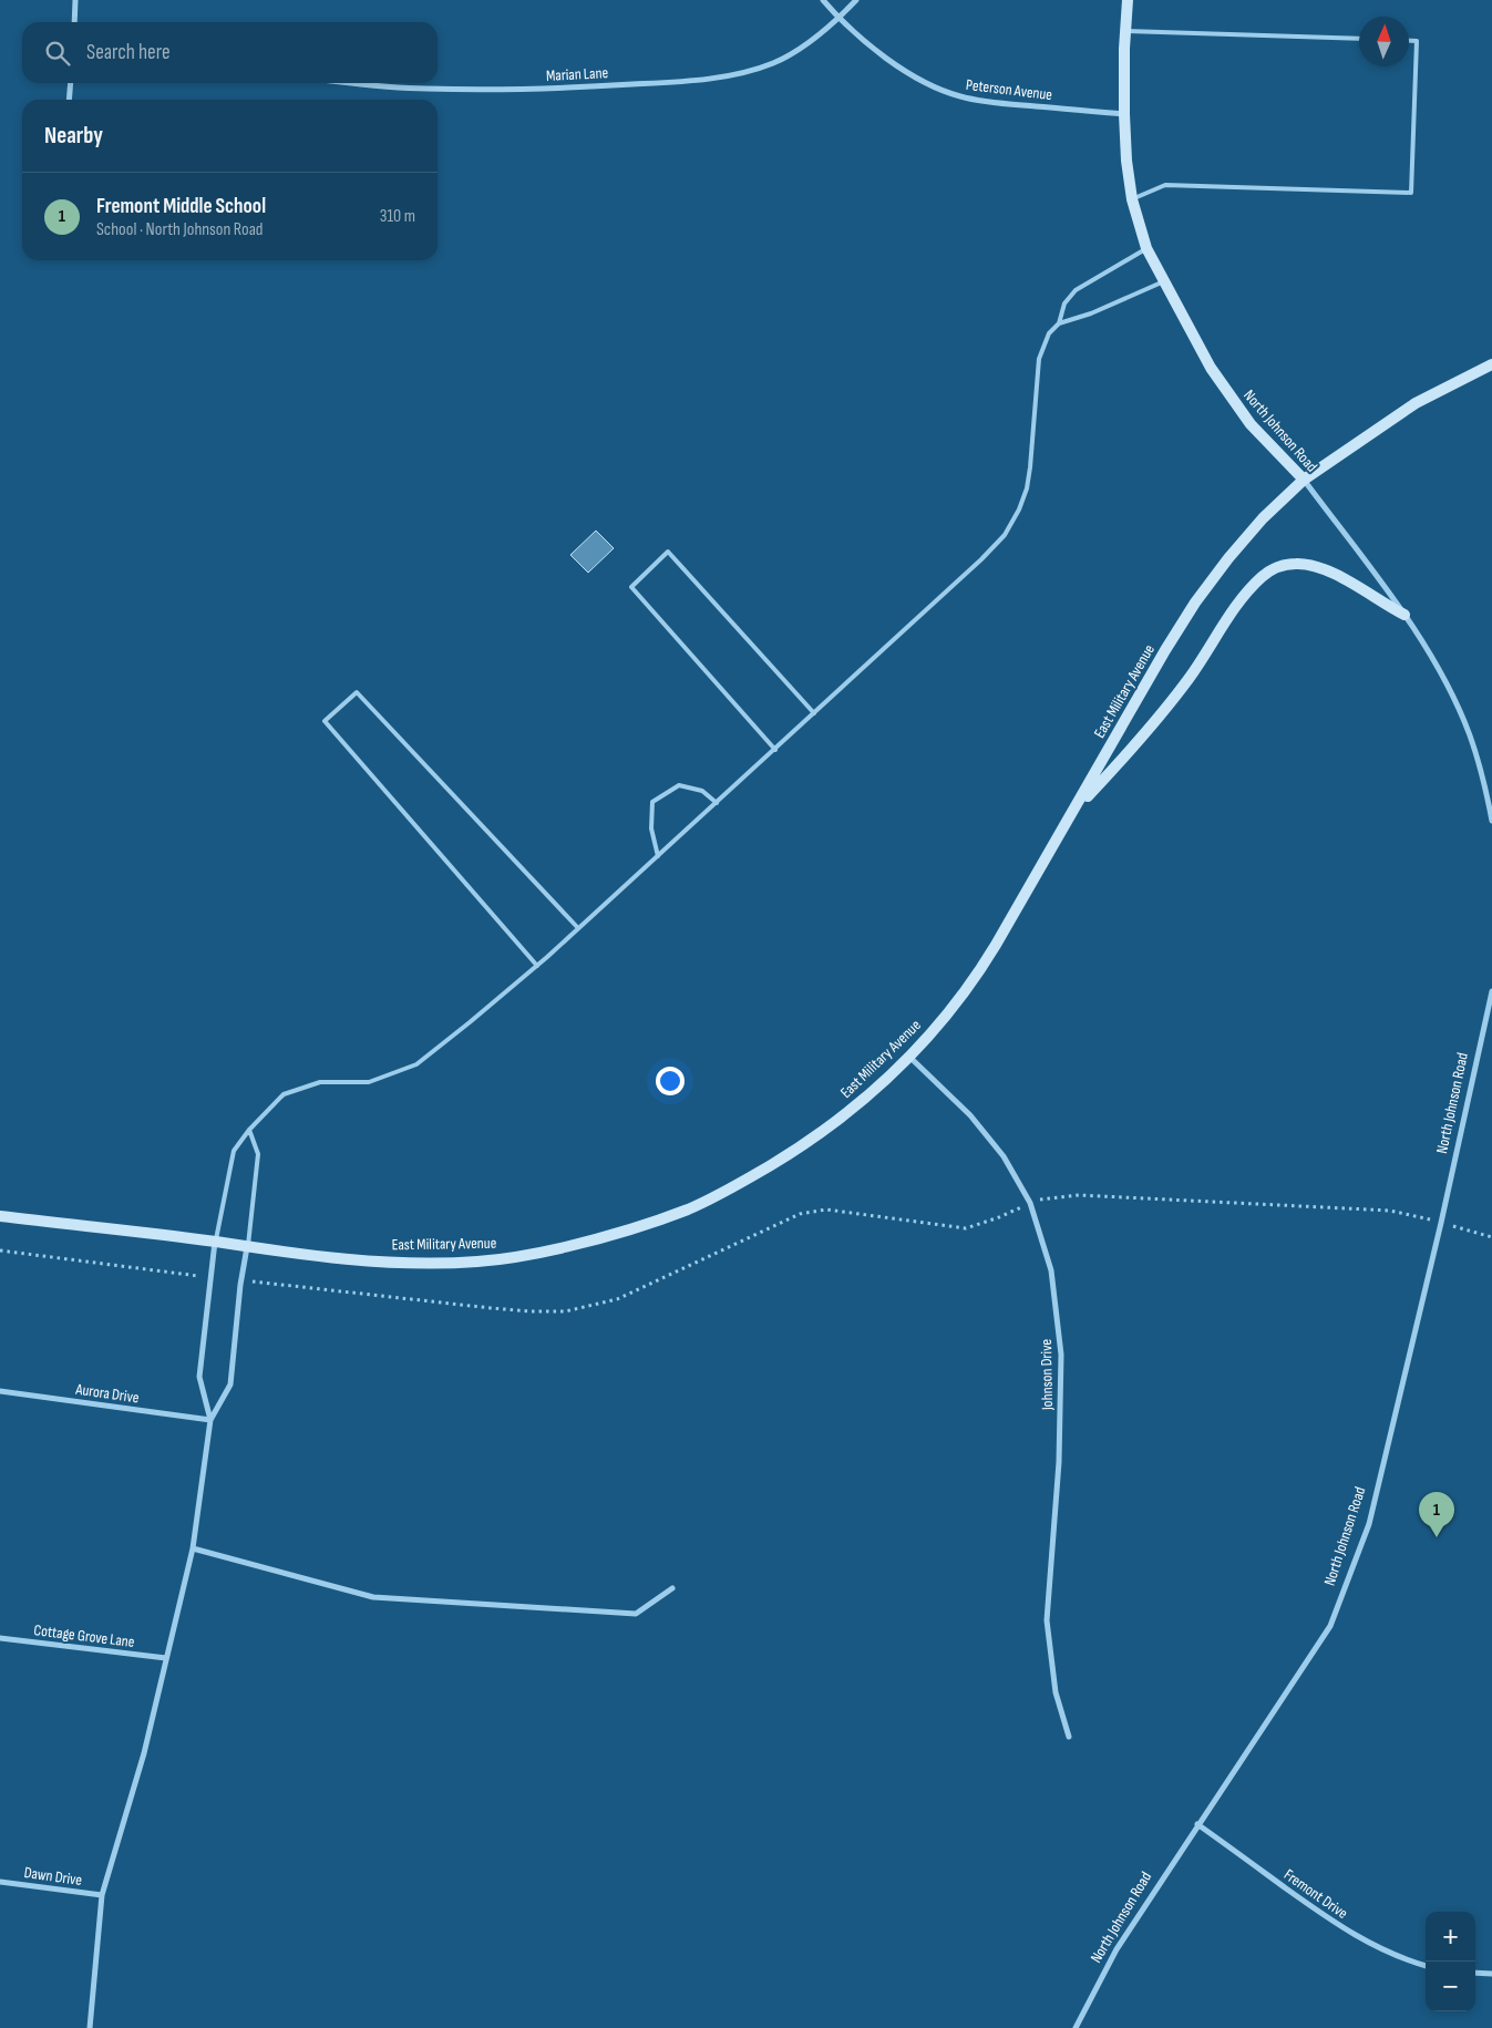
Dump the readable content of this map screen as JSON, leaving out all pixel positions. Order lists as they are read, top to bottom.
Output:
{
  "streets": {
    "main road": ["North Johnson Road", "East Military Avenue"],
    "street": [
      "Marian Lane",
      "Peterson Avenue",
      "Johnson Drive",
      "Aurora Drive",
      "Cottage Grove Lane",
      "Dawn Drive",
      "Fremont Drive"
    ]
  },
  "crossings": [
    ["Marian Lane", "Peterson Avenue"],
    ["Peterson Avenue", "North Johnson Road"],
    ["North Johnson Road", "East Military Avenue"],
    ["North Johnson Road", "Fremont Drive"],
    ["East Military Avenue", "Johnson Drive"]
  ],
  "north": "top",
  "page": {
    "search": "Search here",
    "heading": "Nearby",
    "list": [
      {
        "mark": "1",
        "name": "Fremont Middle School",
        "note": "School · North Johnson Road",
        "value": "310 m"
      }
    ],
    "pins": "1",
    "map_buttons": ["+", "−"]
  }
}
